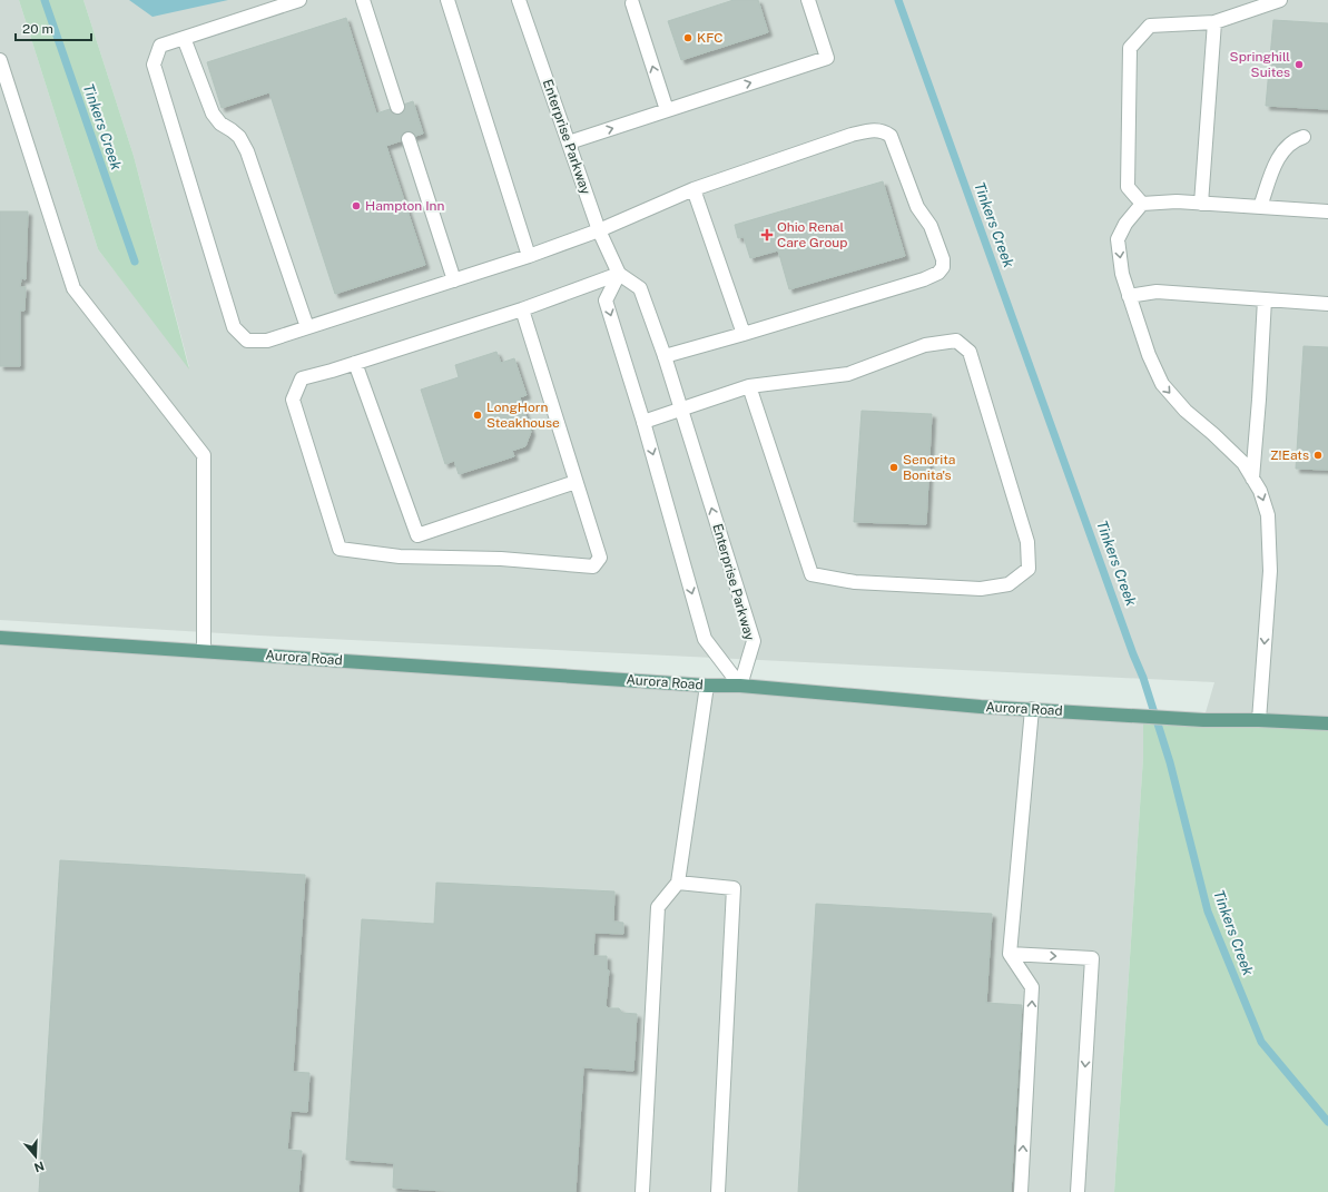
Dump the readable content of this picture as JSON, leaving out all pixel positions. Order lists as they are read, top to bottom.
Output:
{
  "streets": {
    "main road": ["Aurora Road"],
    "street": ["Enterprise Parkway"]
  },
  "crossings": [
    ["Enterprise Parkway", "Aurora Road"]
  ],
  "water": ["Tinkers Creek"],
  "places": {
    "other": [
      "KFC",
      "Springhill Suites",
      "Hampton Inn",
      "LongHorn Steakhouse",
      "Z!Eats",
      "Senorita Bonita's"
    ],
    "health": ["Ohio Renal Care Group"]
  },
  "scale_bar": "20 m",
  "north": "bottom"
}
